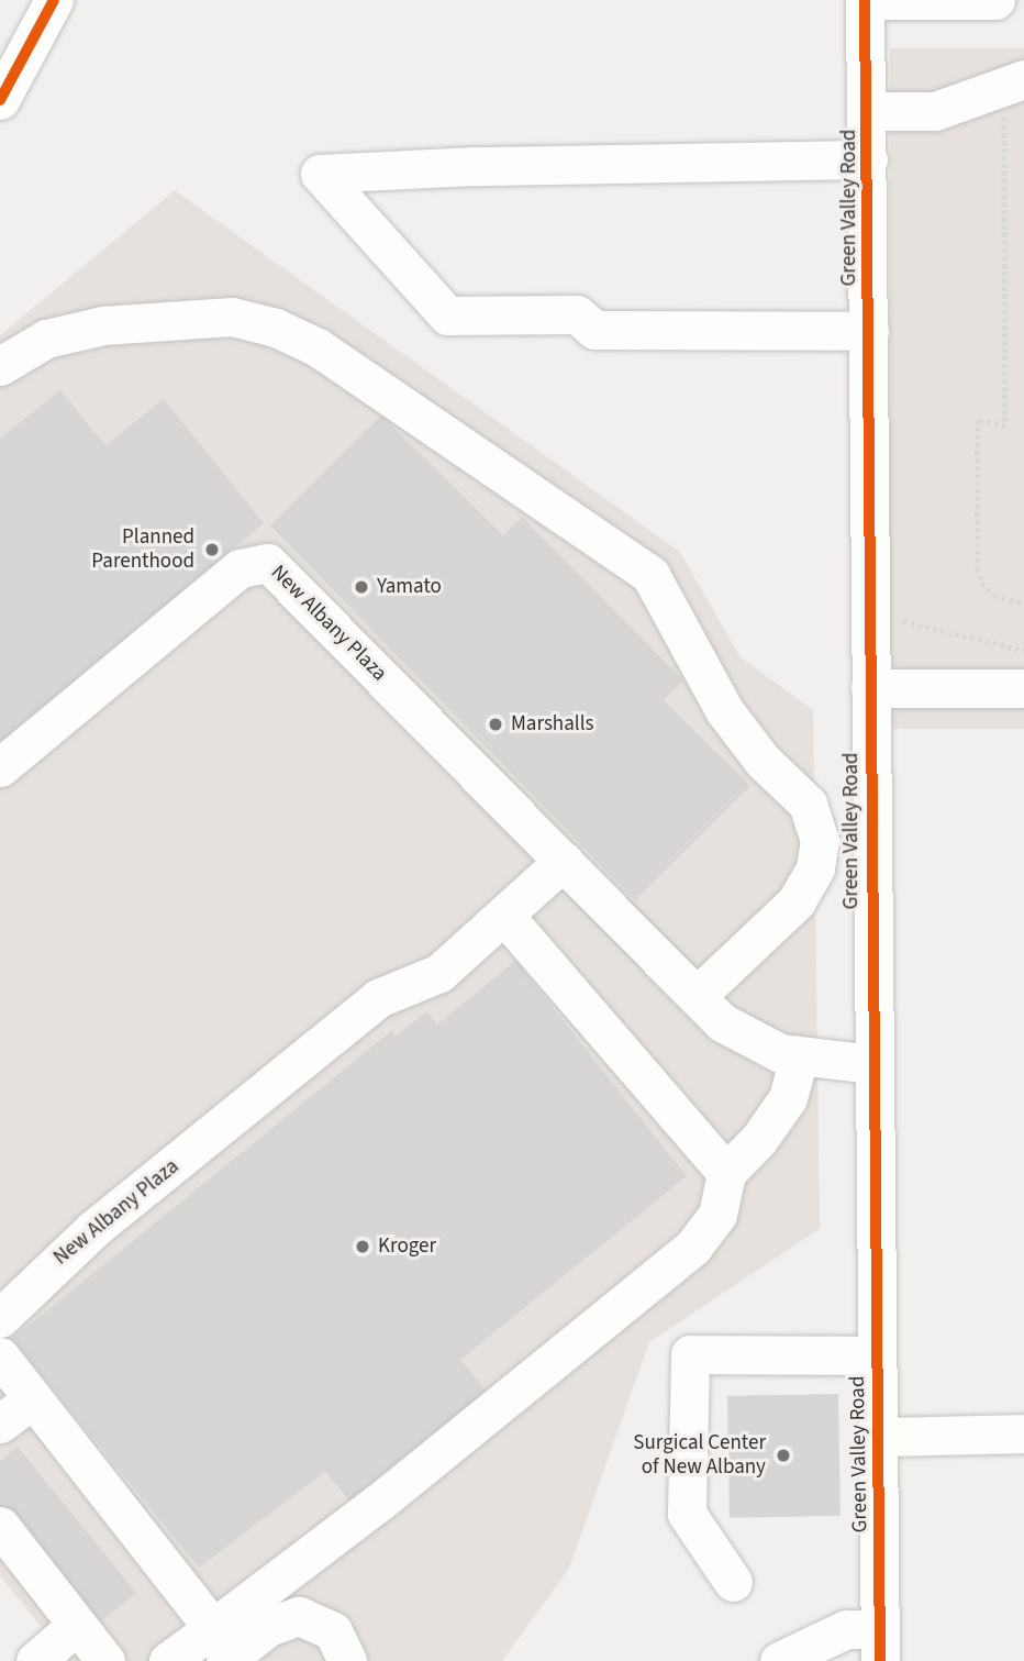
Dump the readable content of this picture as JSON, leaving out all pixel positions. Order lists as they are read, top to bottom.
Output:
{
  "streets": {
    "street": ["Green Valley Road", "New Albany Plaza"]
  },
  "crossings": [
    ["Green Valley Road", "New Albany Plaza"]
  ],
  "places": [
    "Planned Parenthood",
    "Yamato",
    "Marshalls",
    "Kroger",
    "Surgical Center of New Albany"
  ]
}
